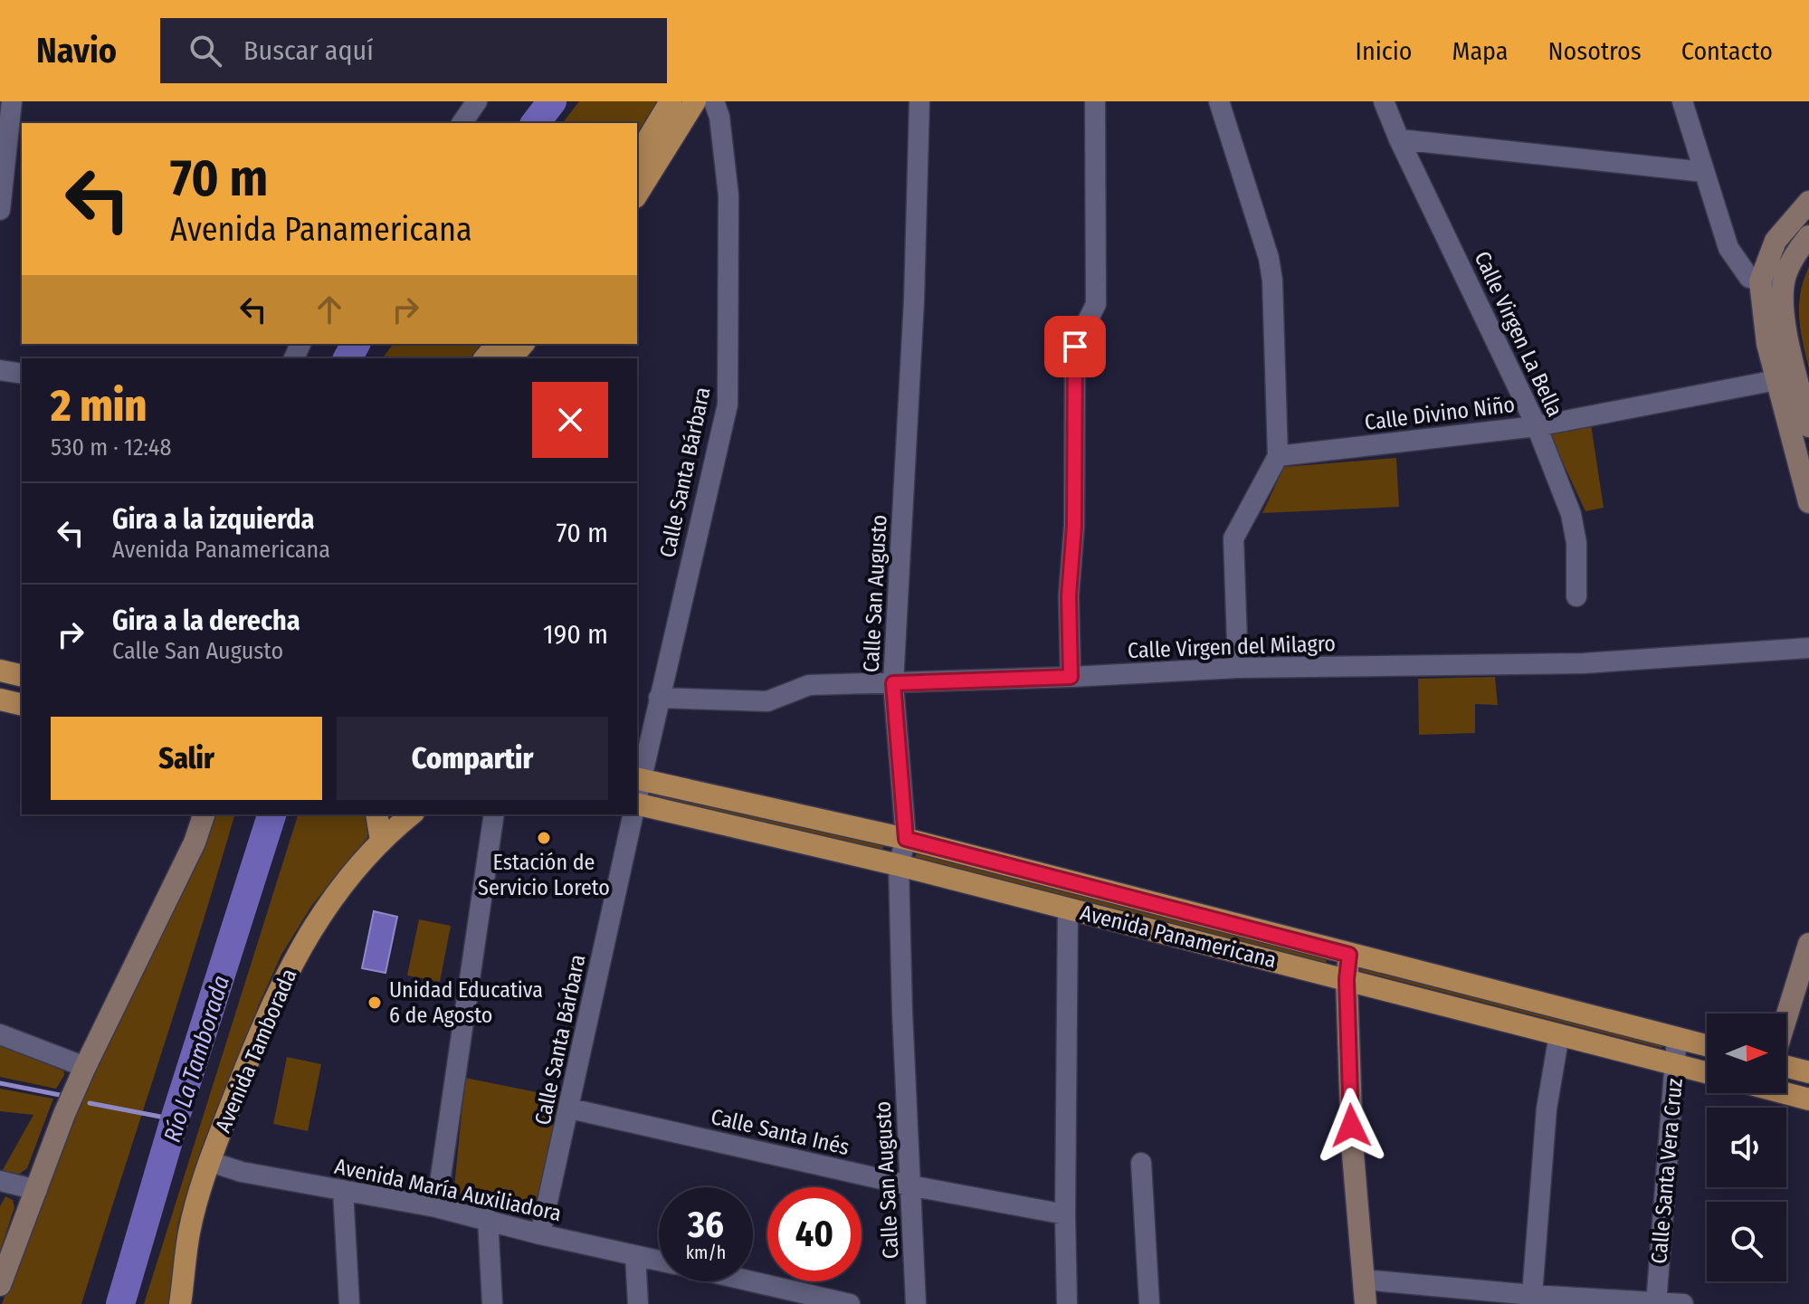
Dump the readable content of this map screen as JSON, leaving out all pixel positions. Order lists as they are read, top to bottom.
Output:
{
  "streets": {
    "main road": ["Avenida Panamericana", "Avenida Tamborada"],
    "street": [
      "Calle Virgen La Bella",
      "Calle Divino Niño",
      "Calle Santa Bárbara",
      "Calle San Augusto",
      "Calle Virgen del Milagro",
      "Calle Santa Inés",
      "Calle Santa Vera Cruz",
      "Avenida María Auxiliadora"
    ]
  },
  "crossings": [
    ["Calle Virgen La Bella", "Calle Divino Niño"],
    ["Calle Santa Bárbara", "Calle Virgen del Milagro"],
    ["Calle Santa Bárbara", "Avenida Panamericana"],
    ["Calle Santa Bárbara", "Calle Santa Inés"],
    ["Calle Santa Bárbara", "Avenida María Auxiliadora"],
    ["Calle San Augusto", "Calle Virgen del Milagro"],
    ["Calle San Augusto", "Avenida Panamericana"],
    ["Calle San Augusto", "Calle Santa Inés"],
    ["Avenida Panamericana", "Calle Santa Vera Cruz"],
    ["Avenida Tamborada", "Avenida María Auxiliadora"]
  ],
  "water": ["Río La Tamborada"],
  "places": ["Estación de Servicio Loreto", "Unidad Educativa 6 de Agosto"],
  "north": "right",
  "page": {
    "header": "Navio",
    "search": "Buscar aquí",
    "nav": [
      "Inicio",
      "Mapa",
      "Nosotros",
      "Contacto"
    ],
    "turn": ["70 m", "Avenida Panamericana"],
    "heading": ["2 min", "530 m · 12:48"],
    "list": [
      {
        "name": "Gira a la izquierda",
        "note": "Avenida Panamericana",
        "value": "70 m"
      },
      {
        "name": "Gira a la derecha",
        "note": "Calle San Augusto",
        "value": "190 m"
      }
    ],
    "buttons": ["Salir", "Compartir"],
    "speed": "36 km/h",
    "limit": "40"
  }
}
